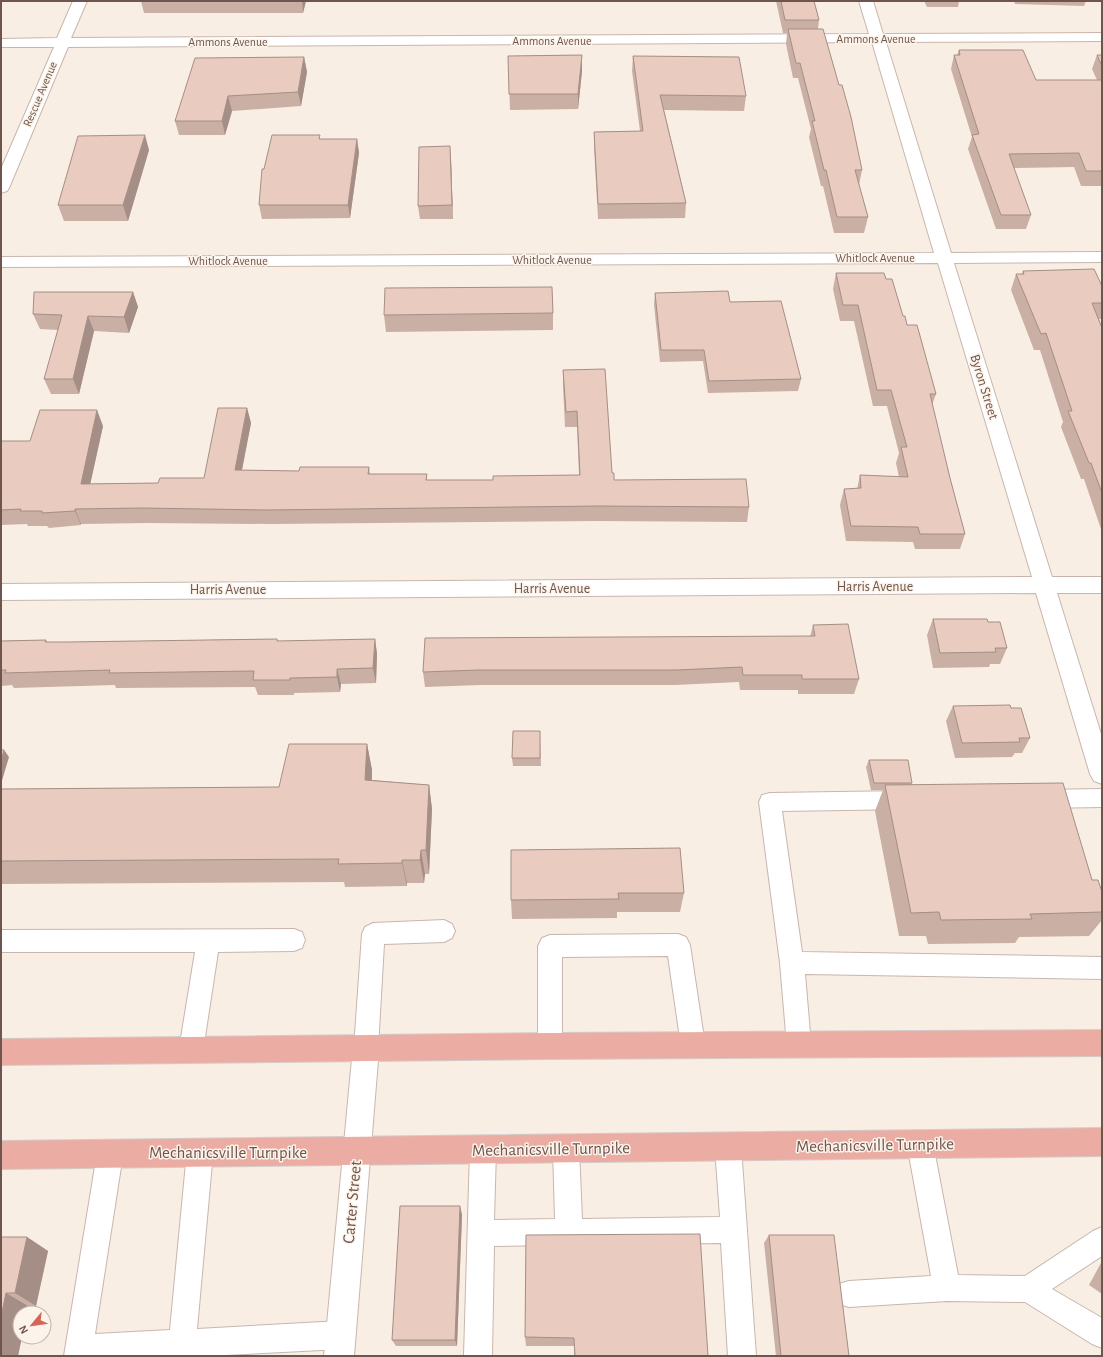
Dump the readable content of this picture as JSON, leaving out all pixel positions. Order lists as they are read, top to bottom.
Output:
{
  "streets": {
    "highway": ["Mechanicsville Turnpike"],
    "street": [
      "Ammons Avenue",
      "Rescue Avenue",
      "Whitlock Avenue",
      "Byron Street",
      "Harris Avenue",
      "Carter Street"
    ]
  },
  "crossings": [
    ["Ammons Avenue", "Rescue Avenue"],
    ["Ammons Avenue", "Byron Street"],
    ["Whitlock Avenue", "Byron Street"],
    ["Byron Street", "Harris Avenue"],
    ["Mechanicsville Turnpike", "Carter Street"]
  ],
  "north": "bottom left"
}
